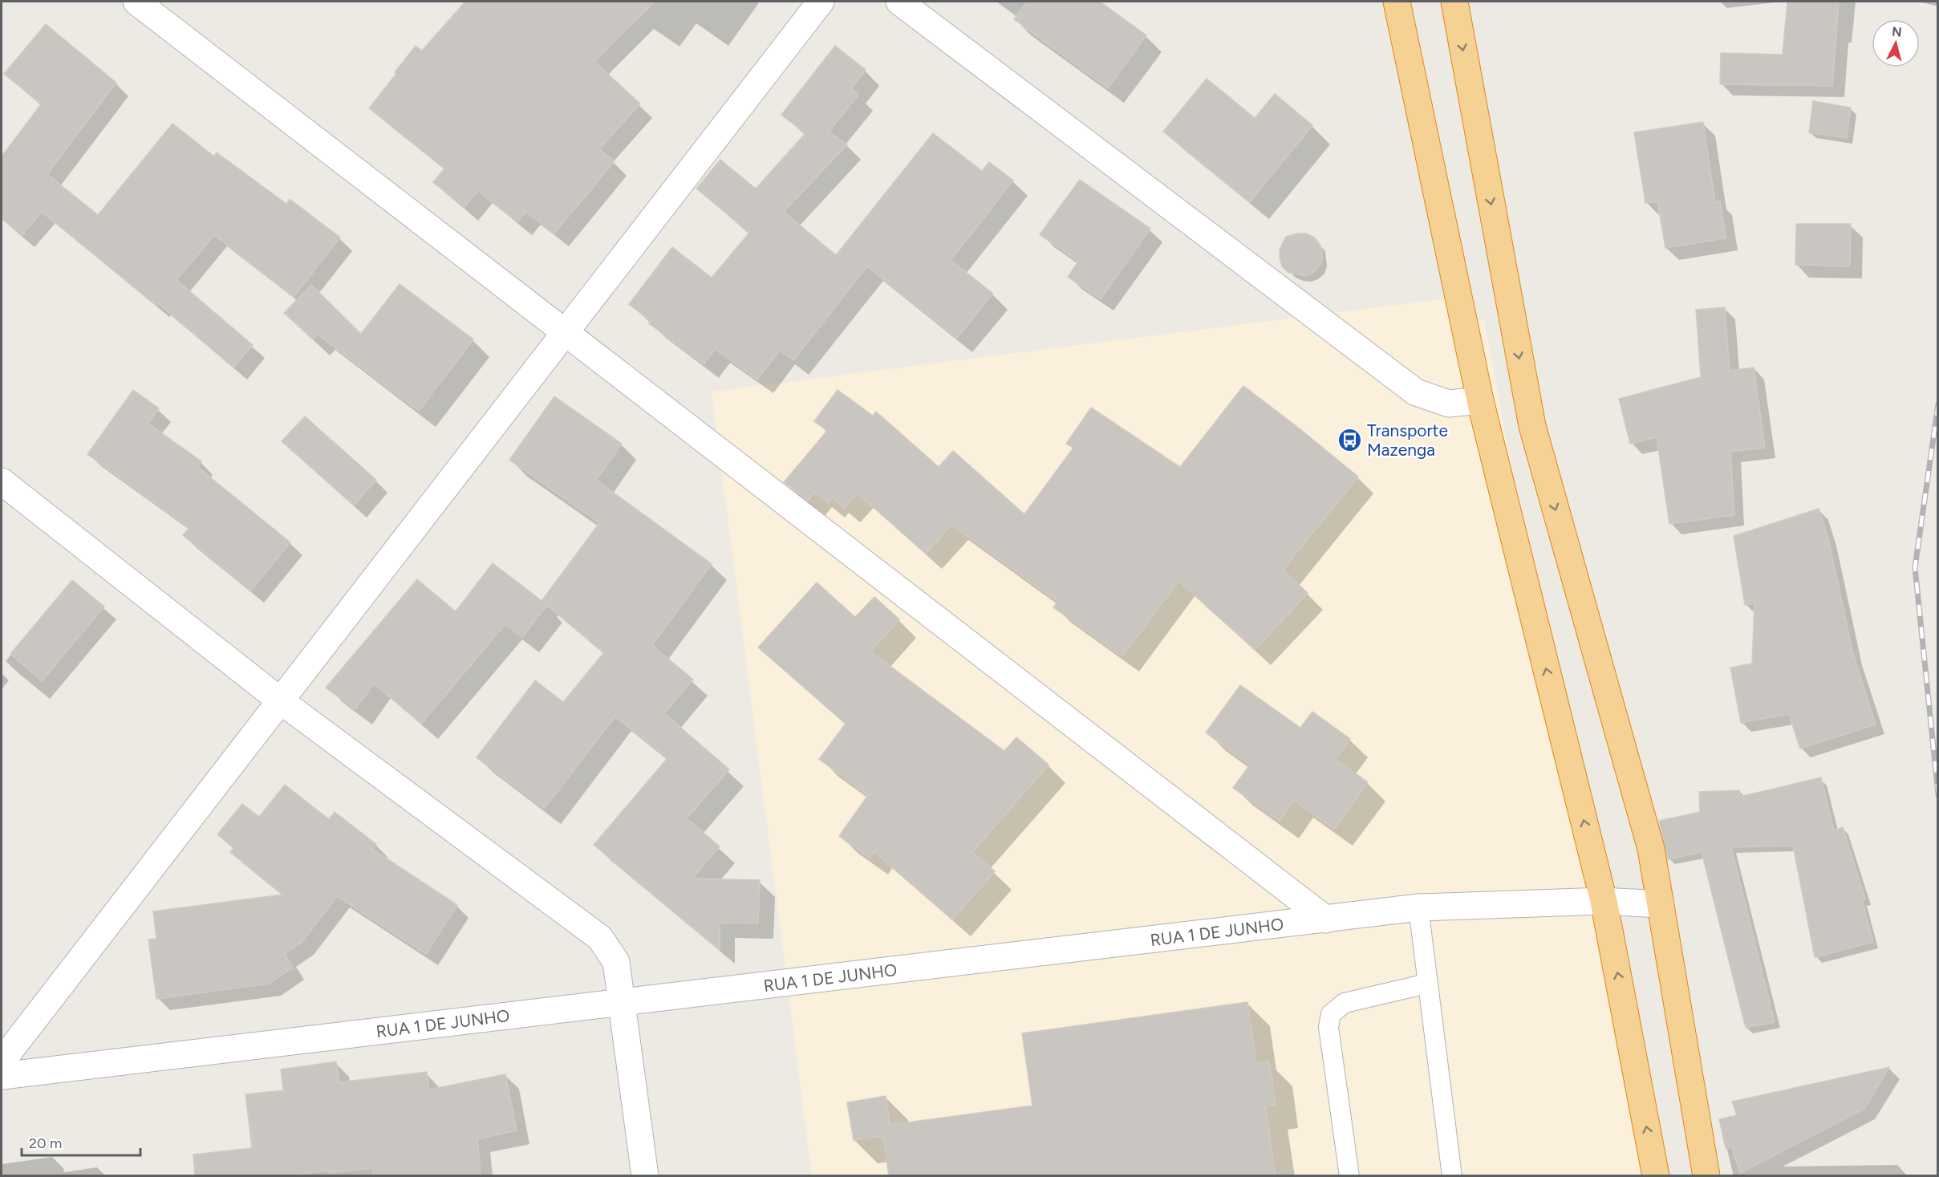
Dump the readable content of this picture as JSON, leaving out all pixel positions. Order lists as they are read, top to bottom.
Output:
{
  "streets": {
    "street": ["RUA 1 DE JUNHO"]
  },
  "places": {
    "bus stop": ["Transporte Mazenga"]
  },
  "scale_bar": "20 m",
  "north": "top"
}
